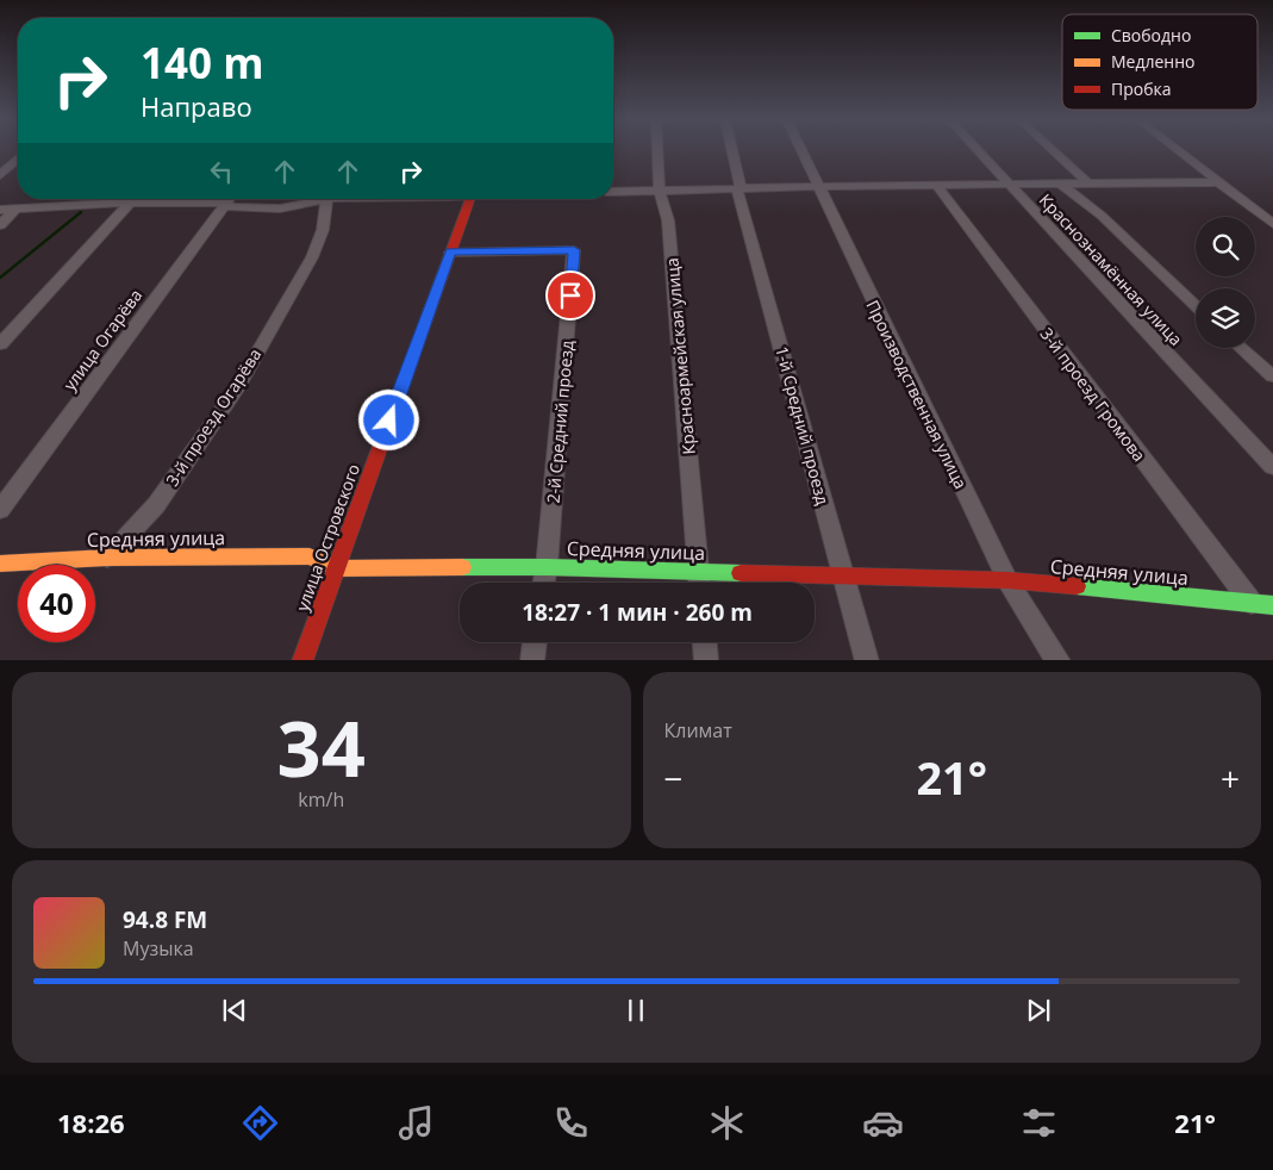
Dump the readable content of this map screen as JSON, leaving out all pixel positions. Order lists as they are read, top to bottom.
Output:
{
  "streets": {
    "street": [
      "Краснознамённая улица",
      "улица Огарёва",
      "Красноармейская улица",
      "Производственная улица",
      "3-й проезд Громова",
      "3-й проезд Огарёва",
      "2-й Средний проезд",
      "1-й Средний проезд",
      "улица Островского",
      "Средняя улица"
    ]
  },
  "crossings": [
    ["Красноармейская улица", "Средняя улица"],
    ["Производственная улица", "Средняя улица"],
    ["3-й проезд Громова", "Средняя улица"],
    ["3-й проезд Огарёва", "Средняя улица"],
    ["2-й Средний проезд", "улица Островского"],
    ["2-й Средний проезд", "Средняя улица"],
    ["1-й Средний проезд", "Средняя улица"],
    ["улица Островского", "Средняя улица"]
  ],
  "legend": ["Свободно", "Медленно", "Пробка"],
  "page": {
    "turn": ["140 m", "Направо"],
    "limit": "40",
    "trip": "18:27 · 1 мин · 260 m",
    "tile": [
      ["34", "km/h"],
      "Климат"
    ],
    "heat": ["−", "21°", "+"],
    "song": ["94.8 FM", "Музыка"],
    "tabs": ["18:26", "21°"]
  }
}
